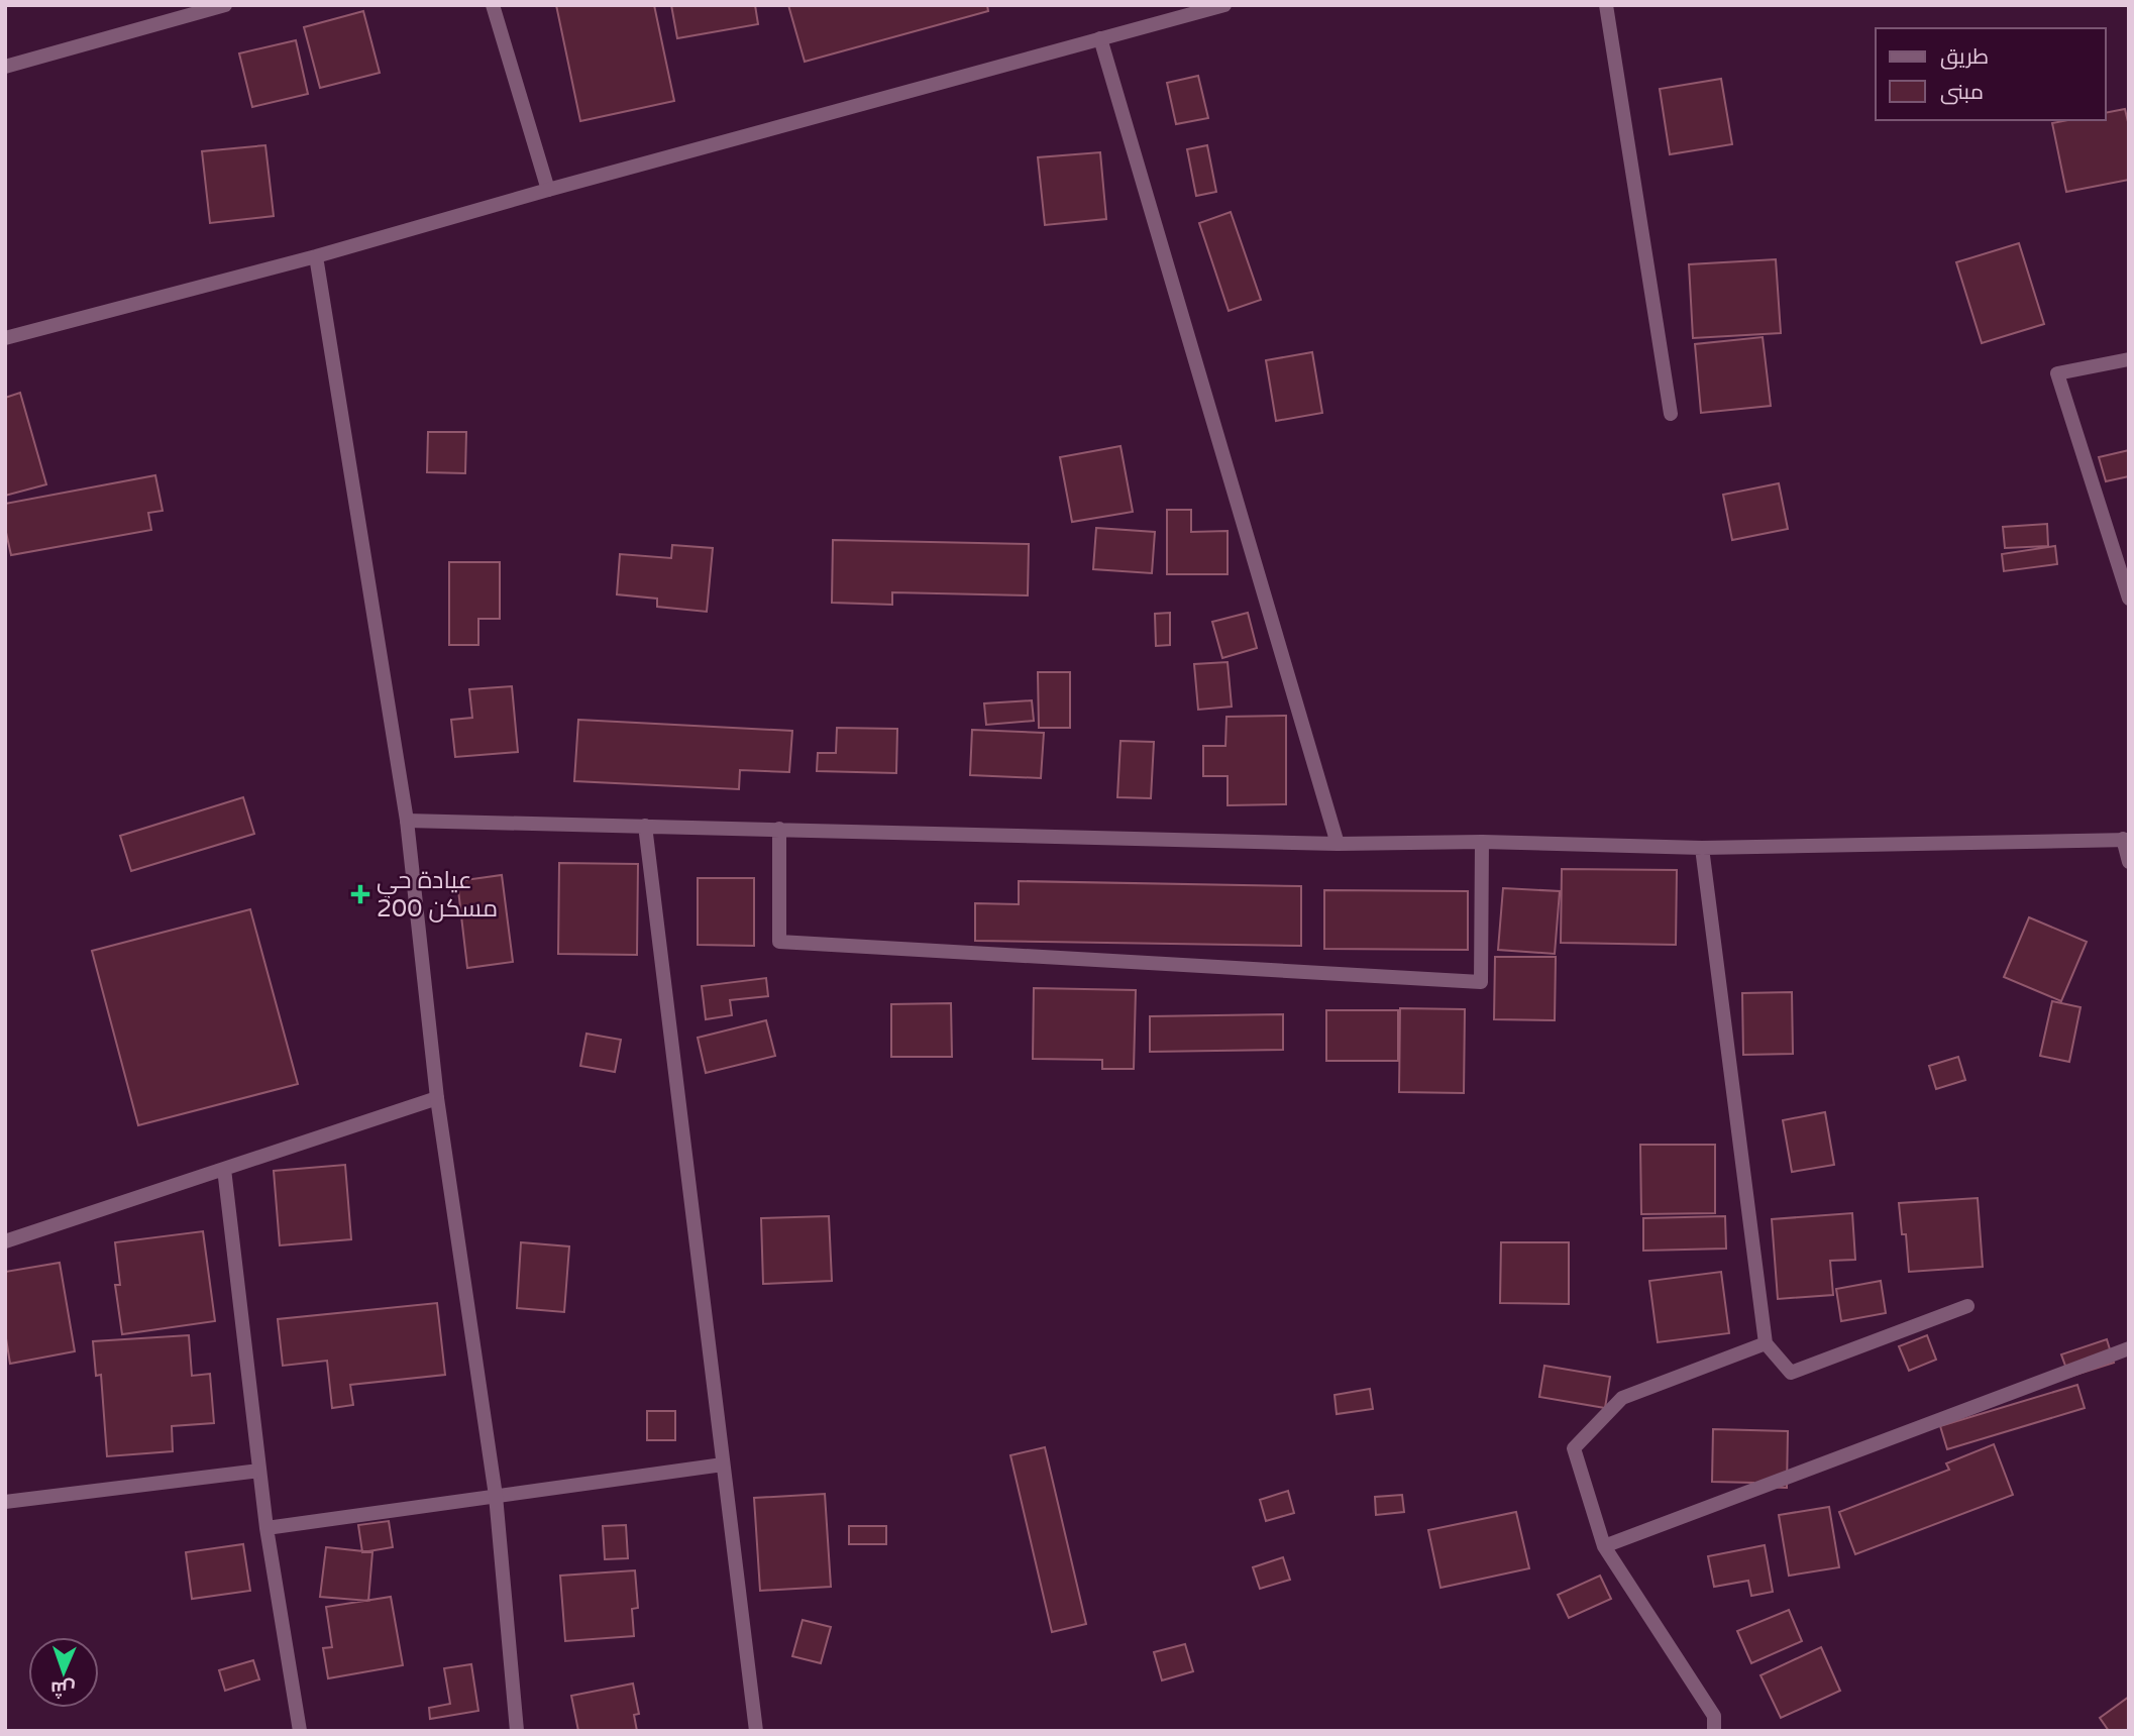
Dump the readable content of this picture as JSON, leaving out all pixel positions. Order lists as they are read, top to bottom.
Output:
{
  "places": {
    "health": ["عيادة حي 200 مسكن"]
  },
  "legend": ["طريق", "مبنى"],
  "north": "bottom"
}
